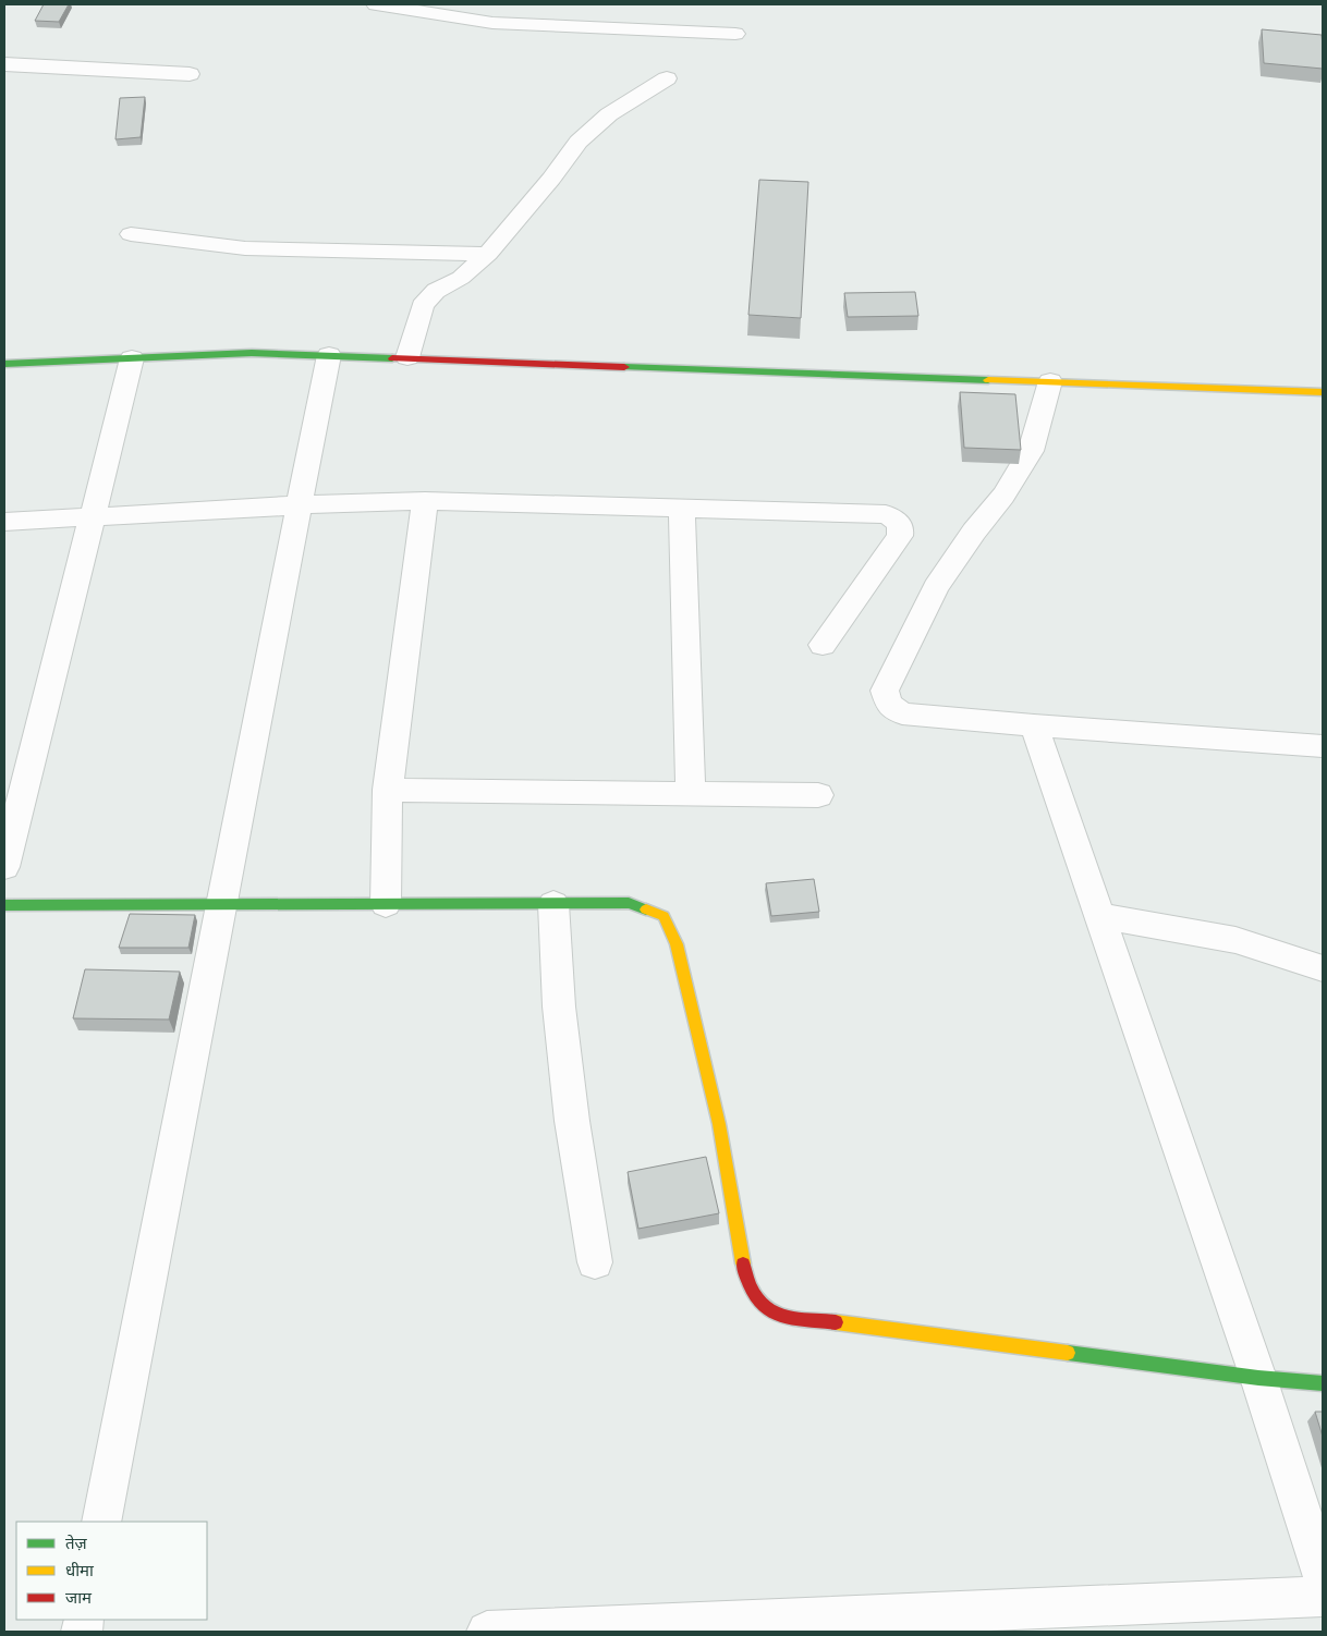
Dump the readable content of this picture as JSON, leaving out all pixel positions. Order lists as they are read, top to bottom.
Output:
{
  "legend": ["तेज़", "धीमा", "जाम"]
}
